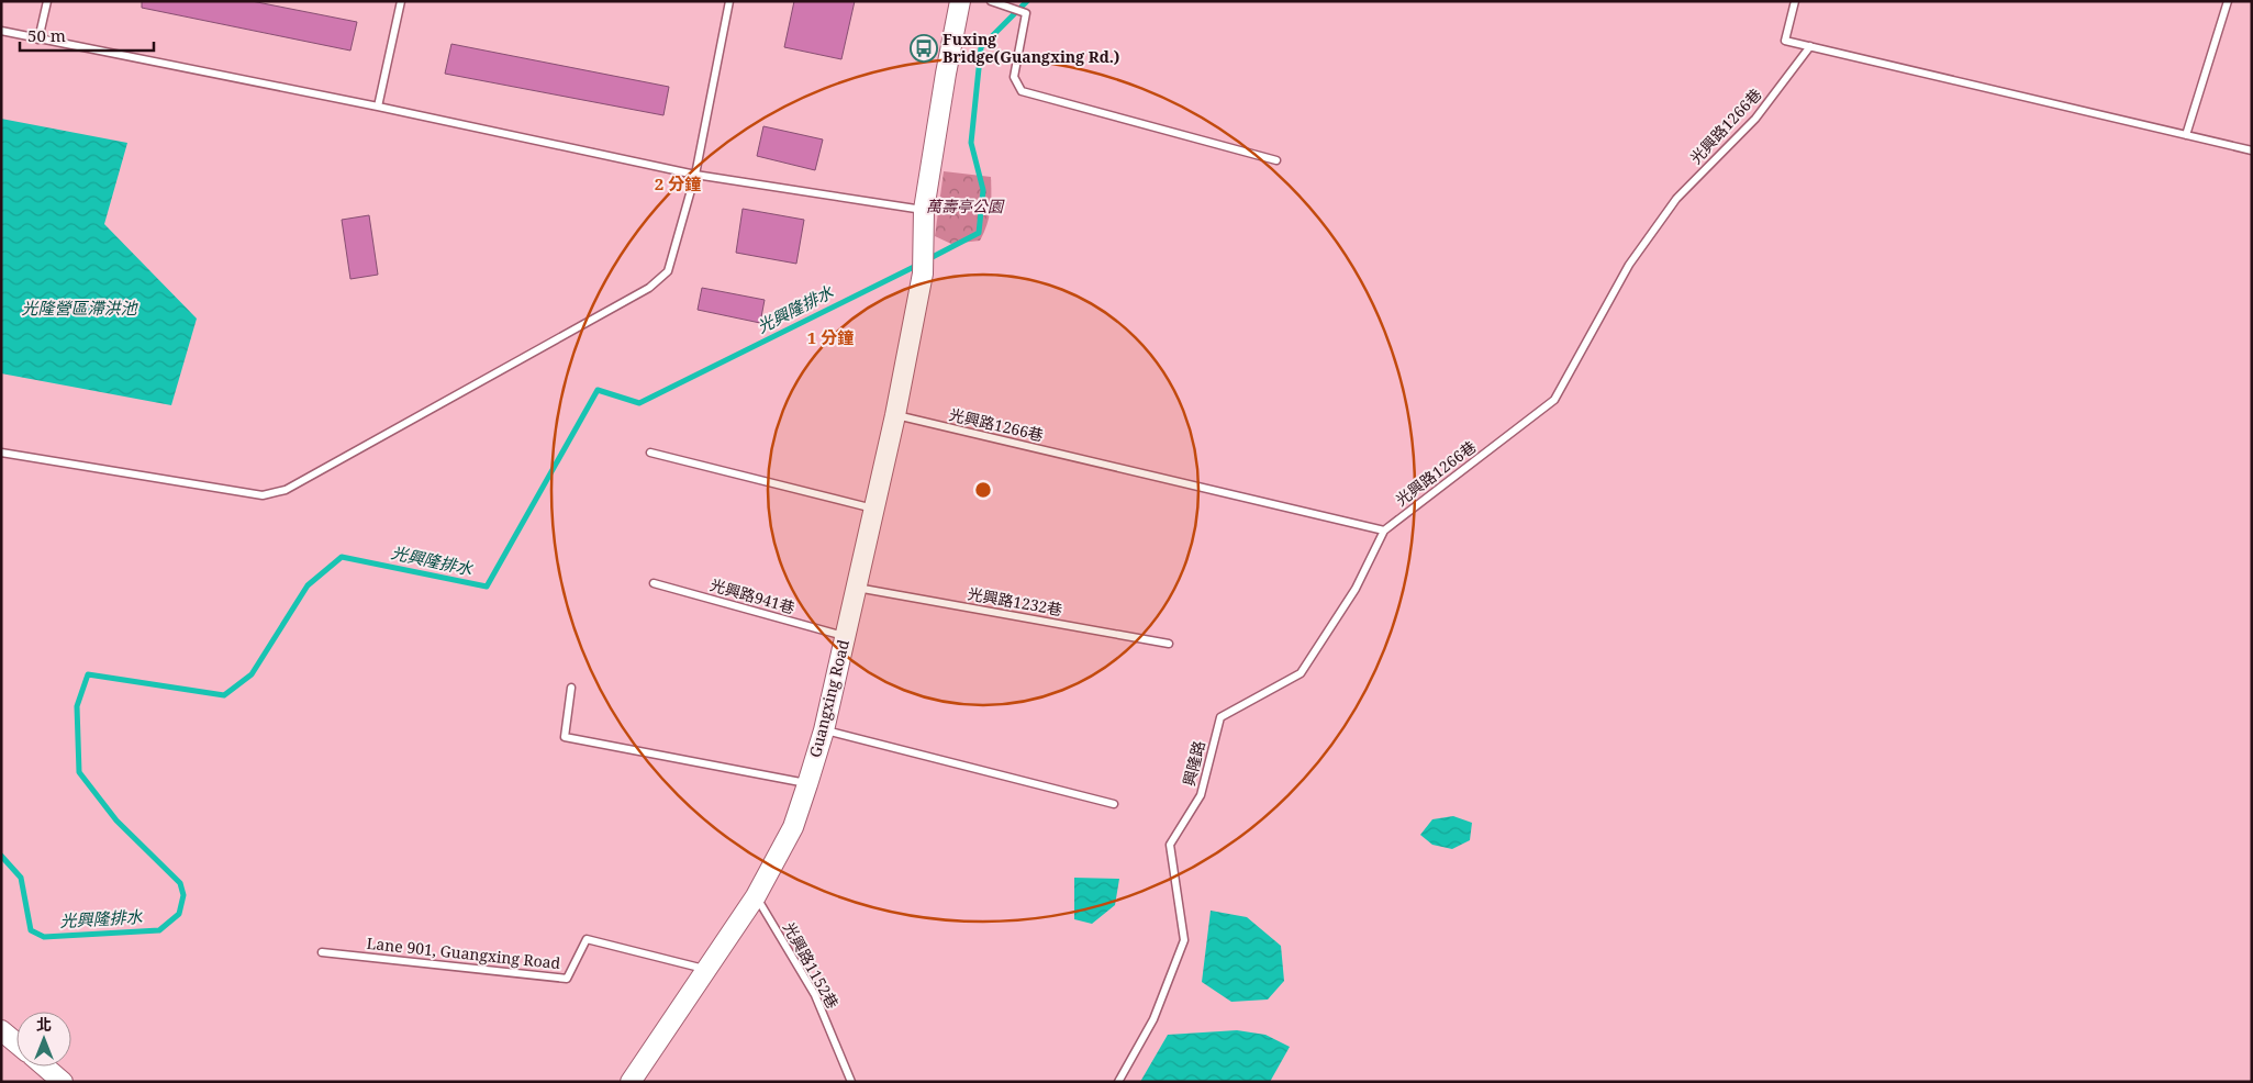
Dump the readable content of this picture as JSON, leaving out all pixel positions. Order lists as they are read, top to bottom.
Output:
{
  "streets": {
    "main road": ["Guangxing Road"],
    "lane": [
      "光興路1266巷",
      "光興路941巷",
      "光興路1232巷",
      "興隆路",
      "Lane 901, Guangxing Road",
      "光興路1152巷"
    ]
  },
  "crossings": [
    ["光興路1266巷", "Guangxing Road"],
    ["光興路1266巷", "興隆路"],
    ["光興路941巷", "Guangxing Road"],
    ["光興路1232巷", "Guangxing Road"],
    ["Guangxing Road", "Lane 901, Guangxing Road"],
    ["Guangxing Road", "光興路1152巷"]
  ],
  "water": ["光隆營區滯洪池", "光興隆排水"],
  "parks": ["萬壽亭公園"],
  "places": {
    "bus stop": ["Fuxing Bridge(Guangxing Rd.)"]
  },
  "scale_bar": "50 m",
  "north": "top",
  "rings": ["2 分鐘", "1 分鐘"]
}
